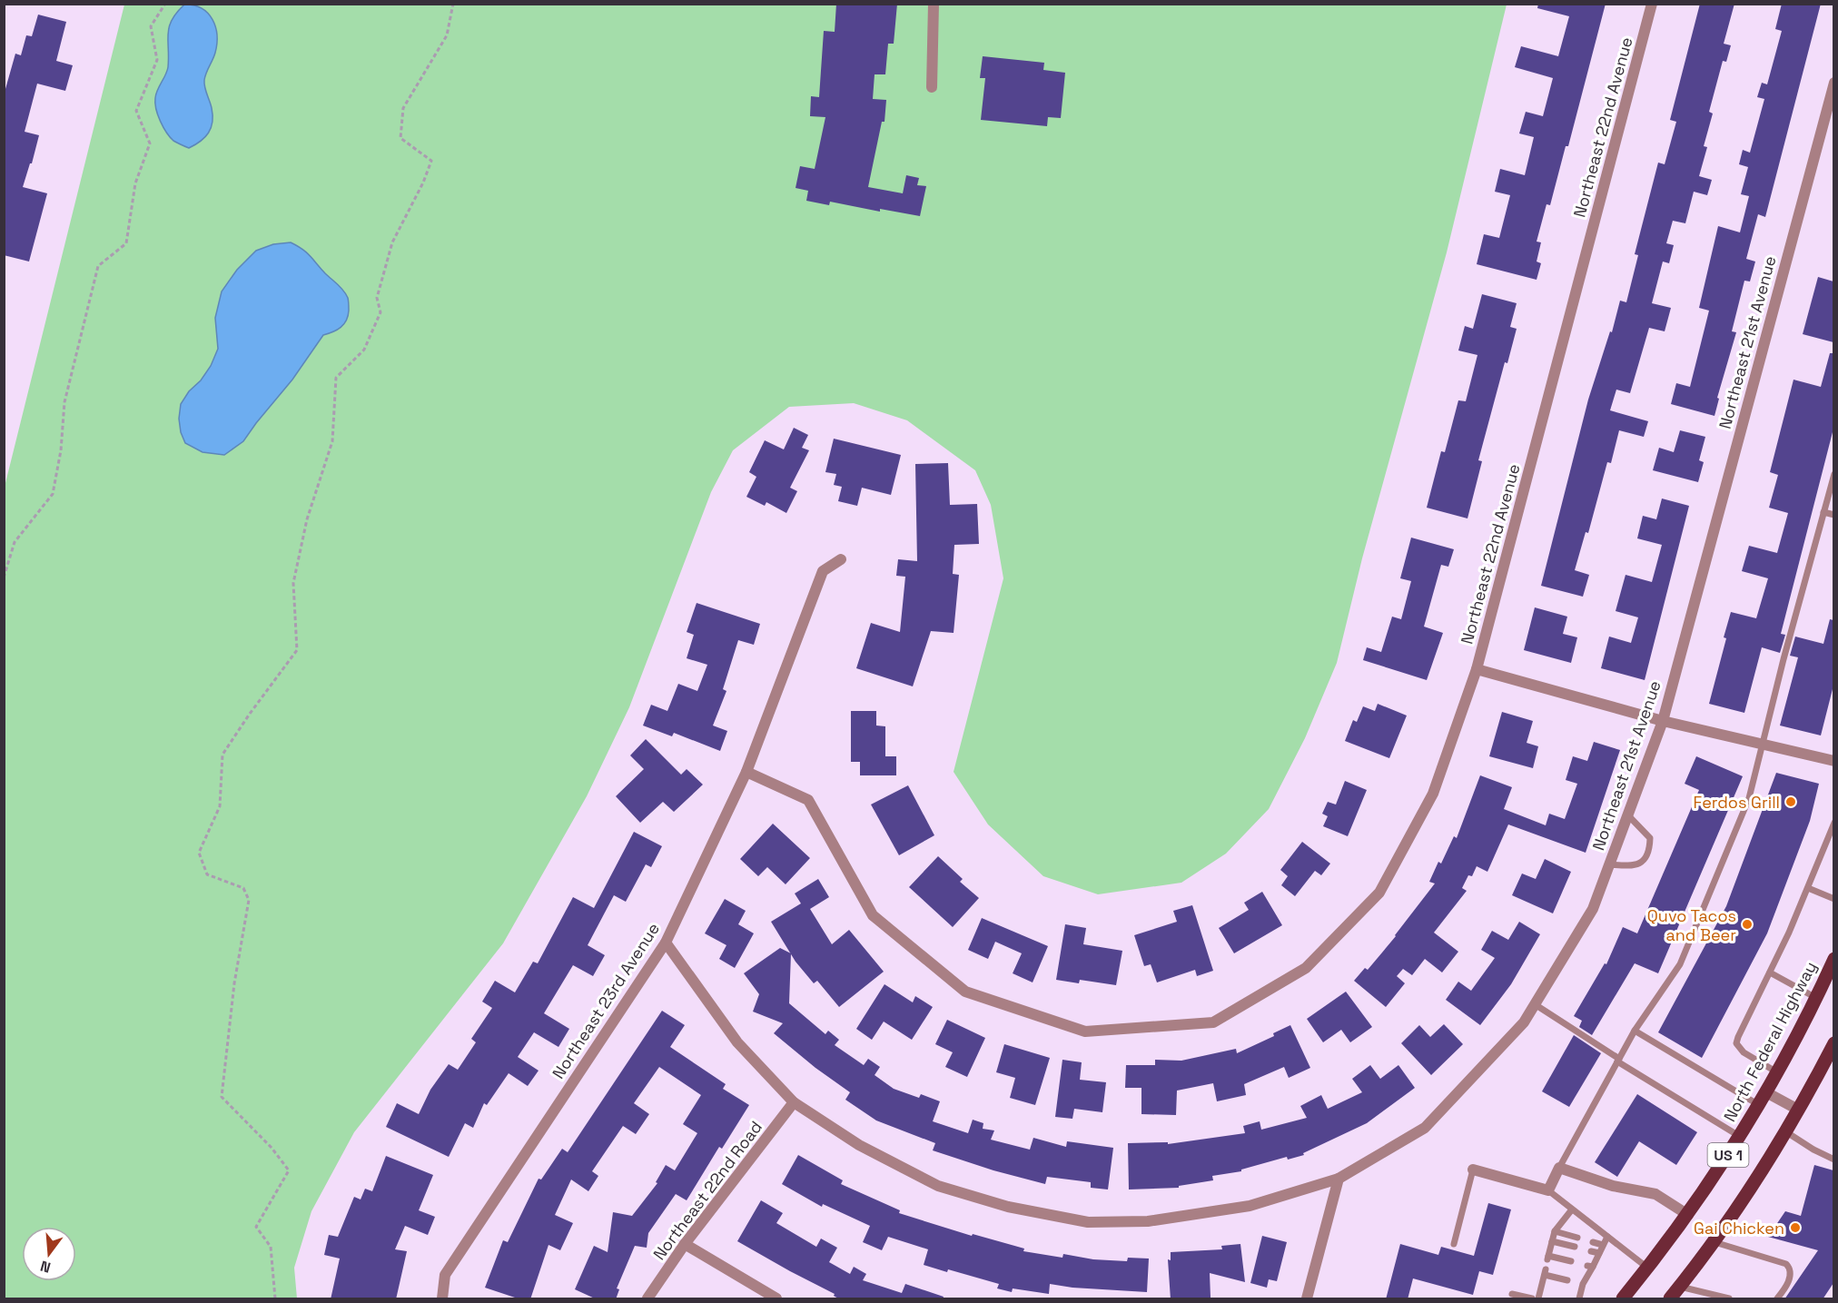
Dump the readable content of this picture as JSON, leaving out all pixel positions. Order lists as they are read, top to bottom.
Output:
{
  "streets": {
    "main road": ["North Federal Highway", "US 1"],
    "street": [
      "Northeast 22nd Avenue",
      "Northeast 21st Avenue",
      "Northeast 23rd Avenue",
      "Northeast 22nd Road"
    ]
  },
  "crossings": [
    ["Northeast 22nd Avenue", "Northeast 23rd Avenue"],
    ["Northeast 21st Avenue", "Northeast 23rd Avenue"],
    ["Northeast 21st Avenue", "Northeast 22nd Road"]
  ],
  "places": ["Ferdos Grill", "Quvo Tacos and Beer", "Gai Chicken"],
  "north": "bottom"
}
